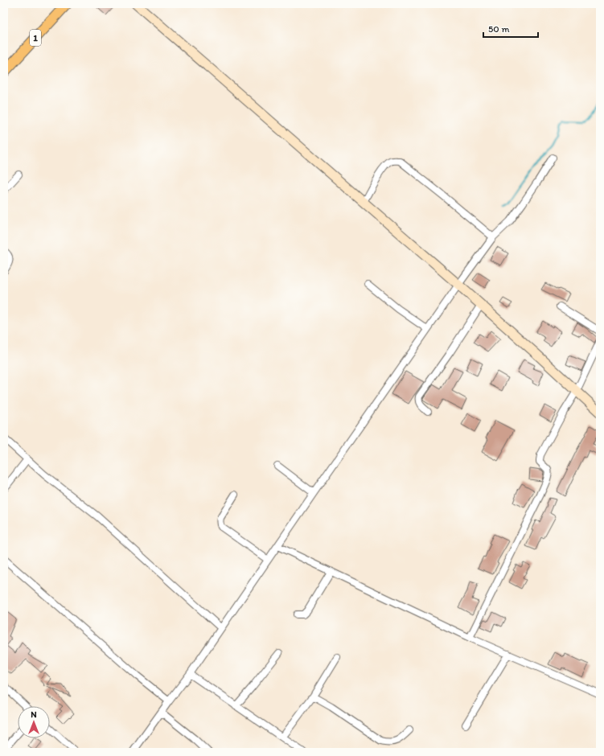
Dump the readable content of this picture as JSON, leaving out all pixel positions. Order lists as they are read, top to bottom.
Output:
{
  "streets": {
    "main road": ["1"]
  },
  "scale_bar": "50 m",
  "north": "top"
}
